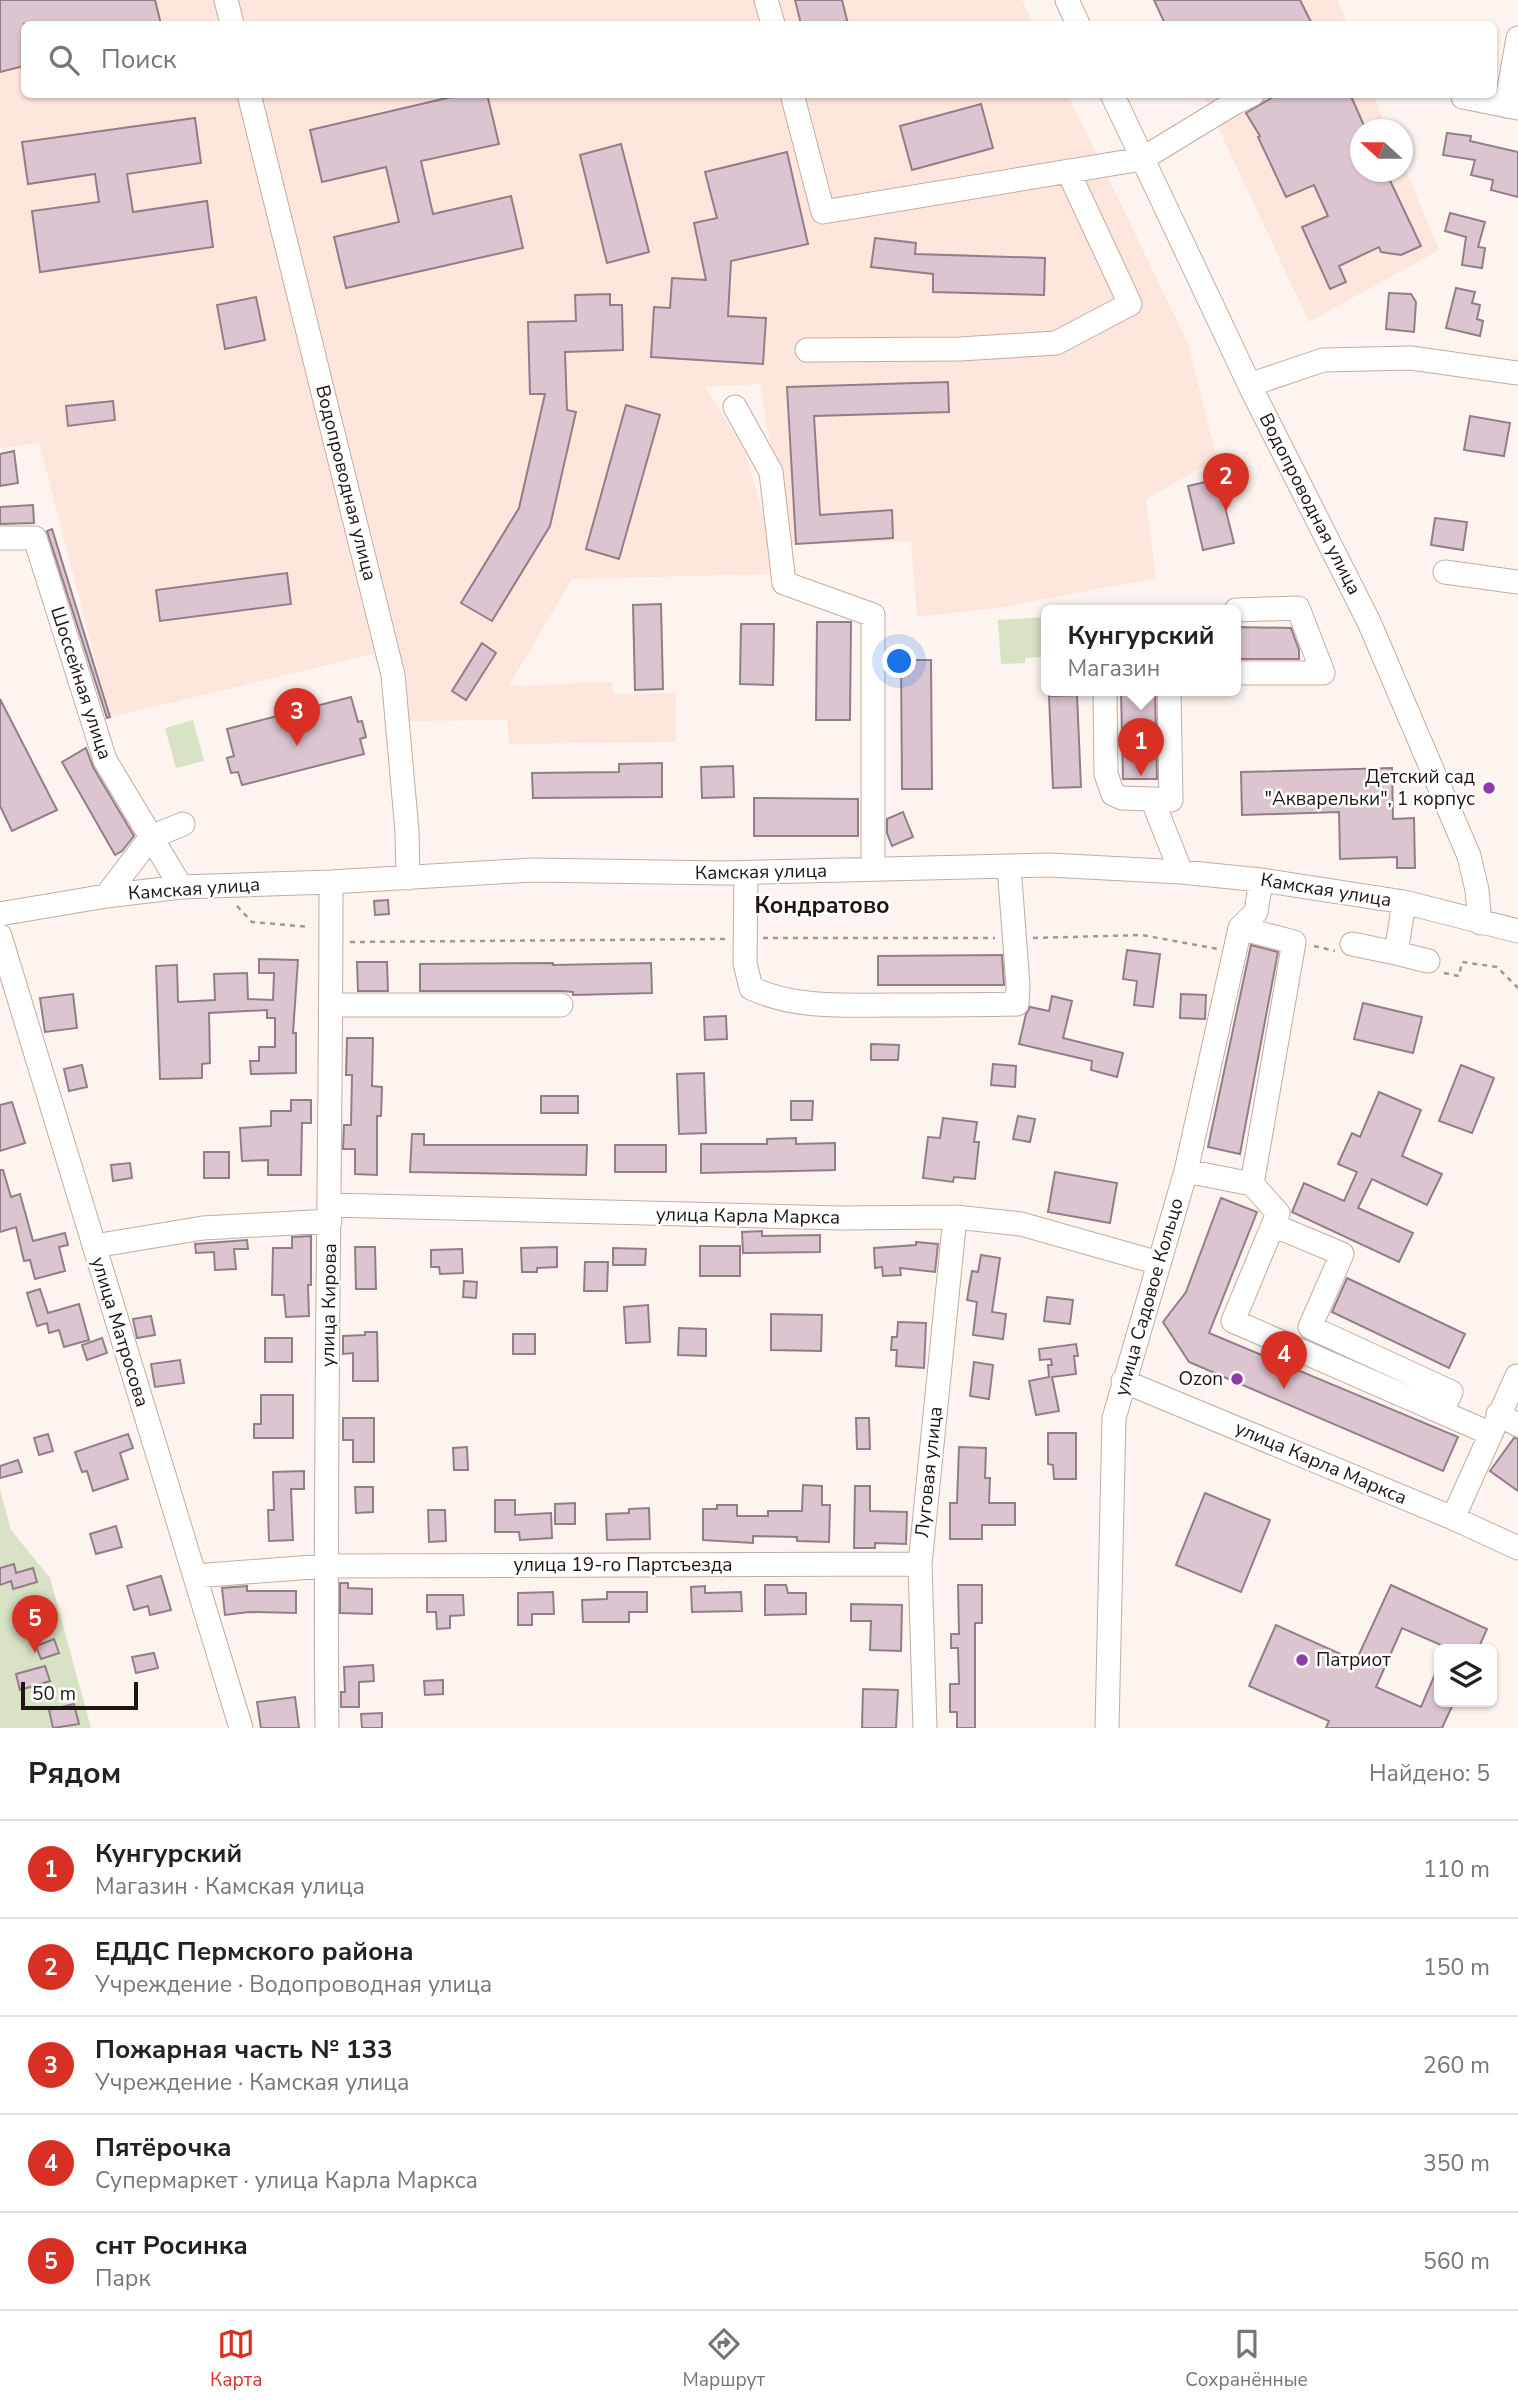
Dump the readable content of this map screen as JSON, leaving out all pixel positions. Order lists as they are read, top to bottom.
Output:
{
  "streets": {
    "street": [
      "Водопроводная улица",
      "Шоссейная улица",
      "Камская улица",
      "улица Карла Маркса",
      "улица Садовое Кольцо",
      "улица Кирова",
      "улица Матросова",
      "Луговая улица",
      "улица 19-го Партсъезда"
    ]
  },
  "crossings": [
    ["Водопроводная улица", "Камская улица"],
    ["Шоссейная улица", "Камская улица"],
    ["Камская улица", "улица Садовое Кольцо"],
    ["Камская улица", "улица Кирова"],
    ["улица Карла Маркса", "улица Садовое Кольцо"],
    ["улица Карла Маркса", "улица Кирова"],
    ["улица Карла Маркса", "улица Матросова"],
    ["улица Карла Маркса", "Луговая улица"],
    ["улица Кирова", "улица 19-го Партсъезда"],
    ["улица Матросова", "улица 19-го Партсъезда"],
    ["Луговая улица", "улица 19-го Партсъезда"]
  ],
  "districts": ["Кондратово"],
  "places": ["Детский сад \"Акварельки\", 1 корпус", "Ozon", "Патриот"],
  "scale_bar": "50 m",
  "north": "left",
  "page": {
    "search": "Поиск",
    "pins": [
      "2",
      "3",
      "1",
      "4",
      "5"
    ],
    "popup": ["Кунгурский", "Магазин"],
    "scale": "50 m",
    "heading": ["Рядом", "Найдено: 5"],
    "list": [
      {
        "mark": "1",
        "name": "Кунгурский",
        "note": "Магазин · Камская улица",
        "value": "110 m"
      },
      {
        "mark": "2",
        "name": "ЕДДС Пермского района",
        "note": "Учреждение · Водопроводная улица",
        "value": "150 m"
      },
      {
        "mark": "3",
        "name": "Пожарная часть № 133",
        "note": "Учреждение · Камская улица",
        "value": "260 m"
      },
      {
        "mark": "4",
        "name": "Пятёрочка",
        "note": "Супермаркет · улица Карла Маркса",
        "value": "350 m"
      },
      {
        "mark": "5",
        "name": "снт Росинка",
        "note": "Парк",
        "value": "560 m"
      }
    ],
    "nav": ["Карта", "Маршрут", "Сохранённые"]
  }
}
